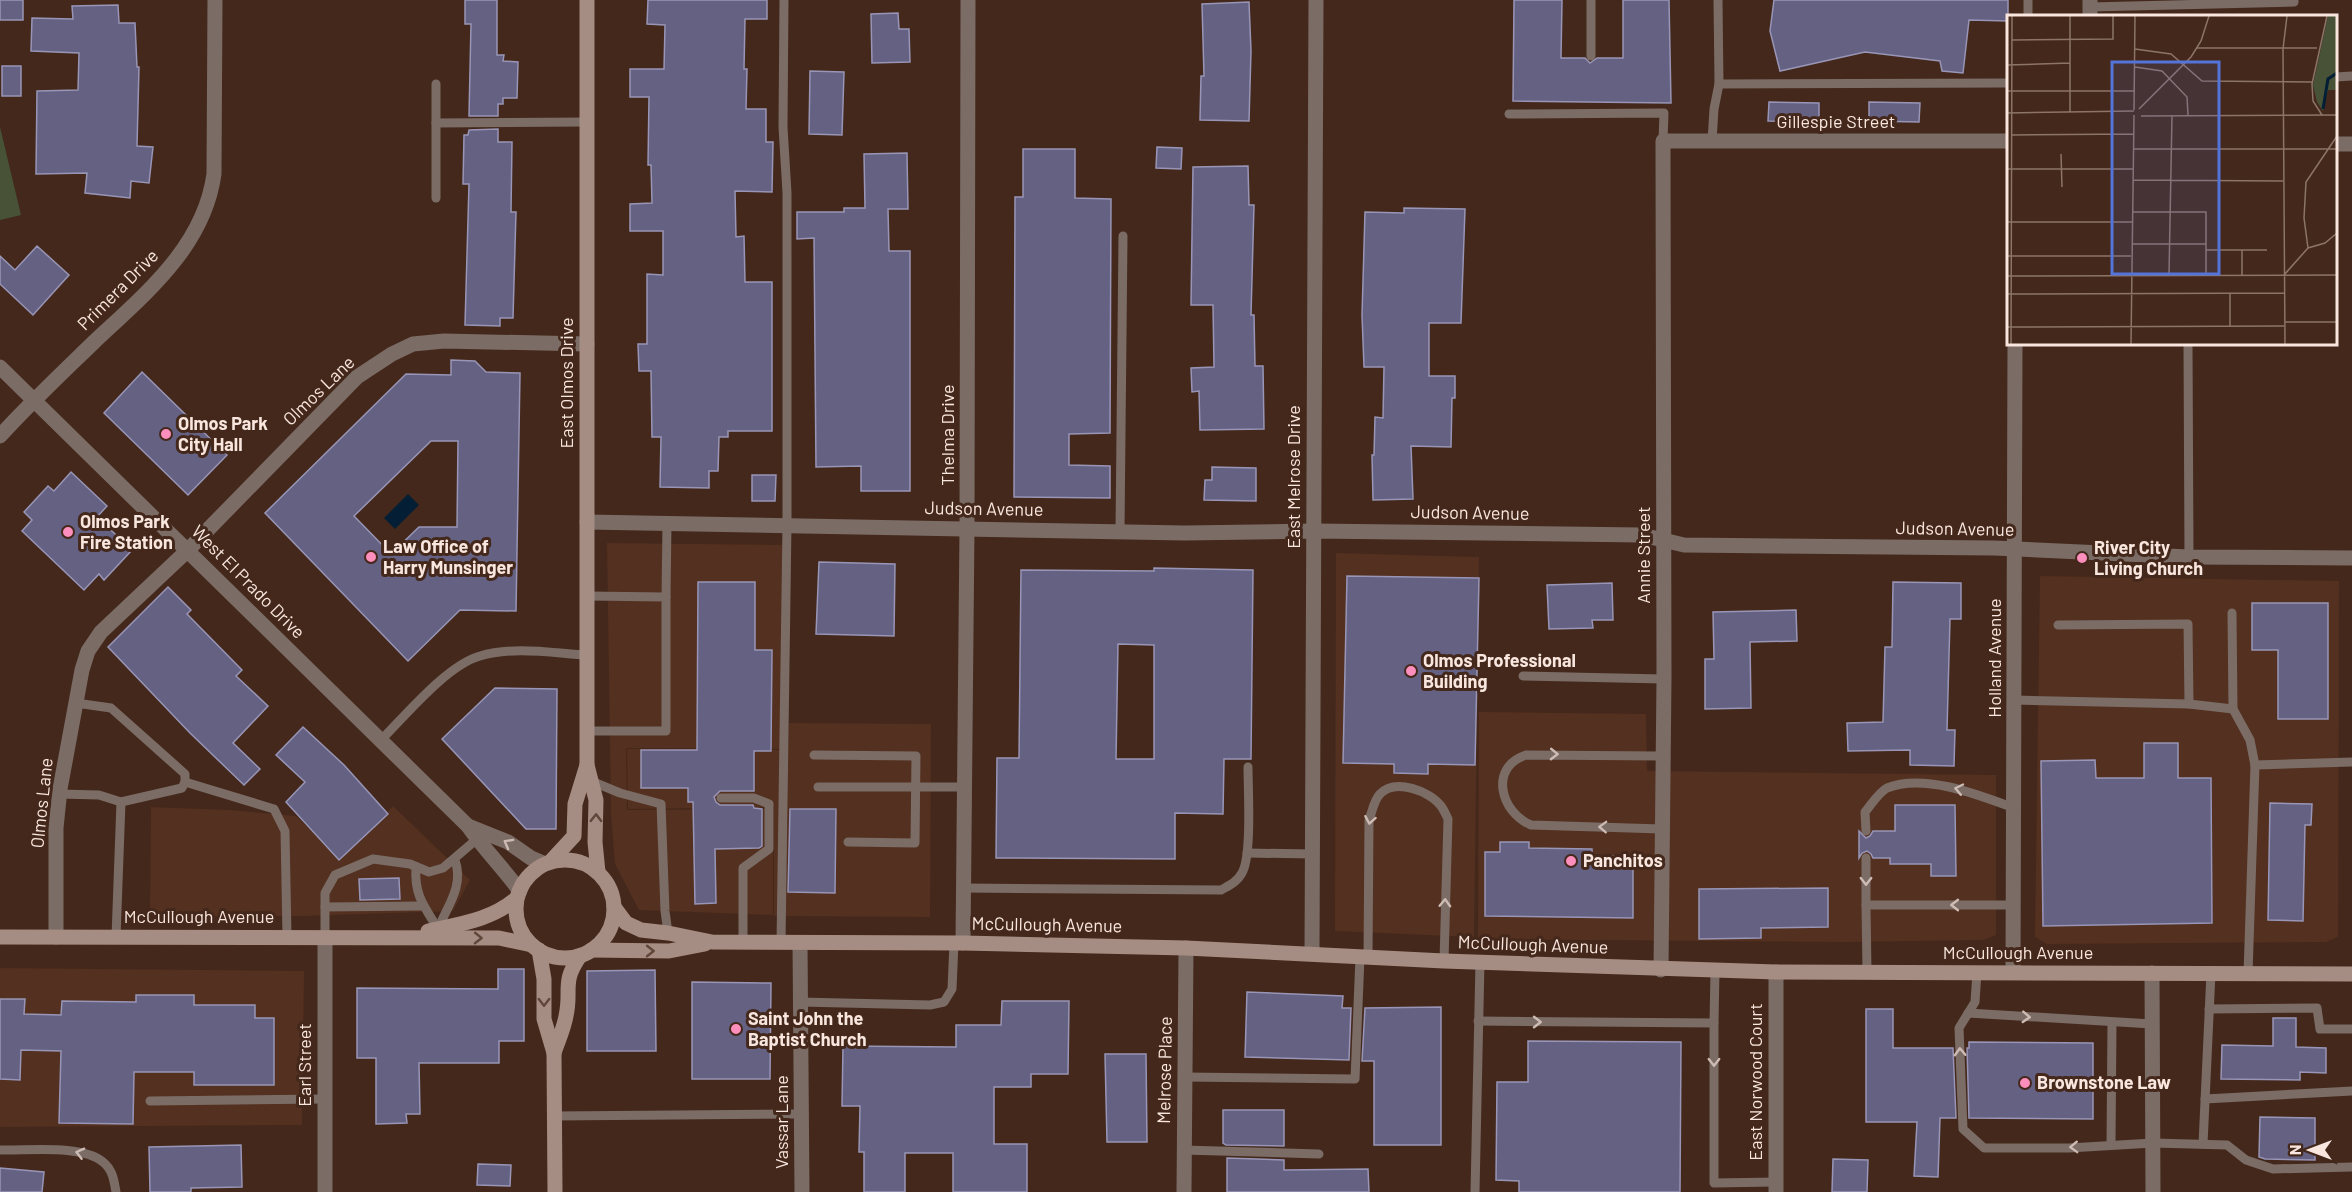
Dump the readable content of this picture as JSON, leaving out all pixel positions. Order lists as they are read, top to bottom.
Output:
{
  "streets": {
    "main road": ["East Olmos Drive", "McCullough Avenue"],
    "street": [
      "Gillespie Street",
      "Primera Drive",
      "Olmos Lane",
      "Thelma Drive",
      "East Melrose Drive",
      "Judson Avenue",
      "Annie Street",
      "West El Prado Drive",
      "Holland Avenue",
      "Earl Street",
      "Melrose Place",
      "East Norwood Court",
      "Vassar Lane"
    ]
  },
  "crossings": [
    ["Gillespie Street", "Annie Street"],
    ["Primera Drive", "West El Prado Drive"],
    ["East Olmos Drive", "Olmos Lane"],
    ["East Olmos Drive", "Judson Avenue"],
    ["East Olmos Drive", "West El Prado Drive"],
    ["East Olmos Drive", "McCullough Avenue"],
    ["Olmos Lane", "West El Prado Drive"],
    ["Olmos Lane", "McCullough Avenue"],
    ["Thelma Drive", "Judson Avenue"],
    ["Thelma Drive", "McCullough Avenue"],
    ["East Melrose Drive", "Judson Avenue"],
    ["East Melrose Drive", "McCullough Avenue"],
    ["Judson Avenue", "Annie Street"],
    ["Judson Avenue", "Holland Avenue"],
    ["Annie Street", "McCullough Avenue"],
    ["West El Prado Drive", "McCullough Avenue"],
    ["Holland Avenue", "McCullough Avenue"],
    ["McCullough Avenue", "Earl Street"],
    ["McCullough Avenue", "Melrose Place"],
    ["McCullough Avenue", "East Norwood Court"],
    ["McCullough Avenue", "Vassar Lane"]
  ],
  "places": [
    "Olmos Park City Hall",
    "Olmos Park Fire Station",
    "Law Office of Harry Munsinger",
    "River City Living Church",
    "Olmos Professional Building",
    "Panchitos",
    "Saint John the Baptist Church",
    "Brownstone Law"
  ],
  "north": "left"
}
